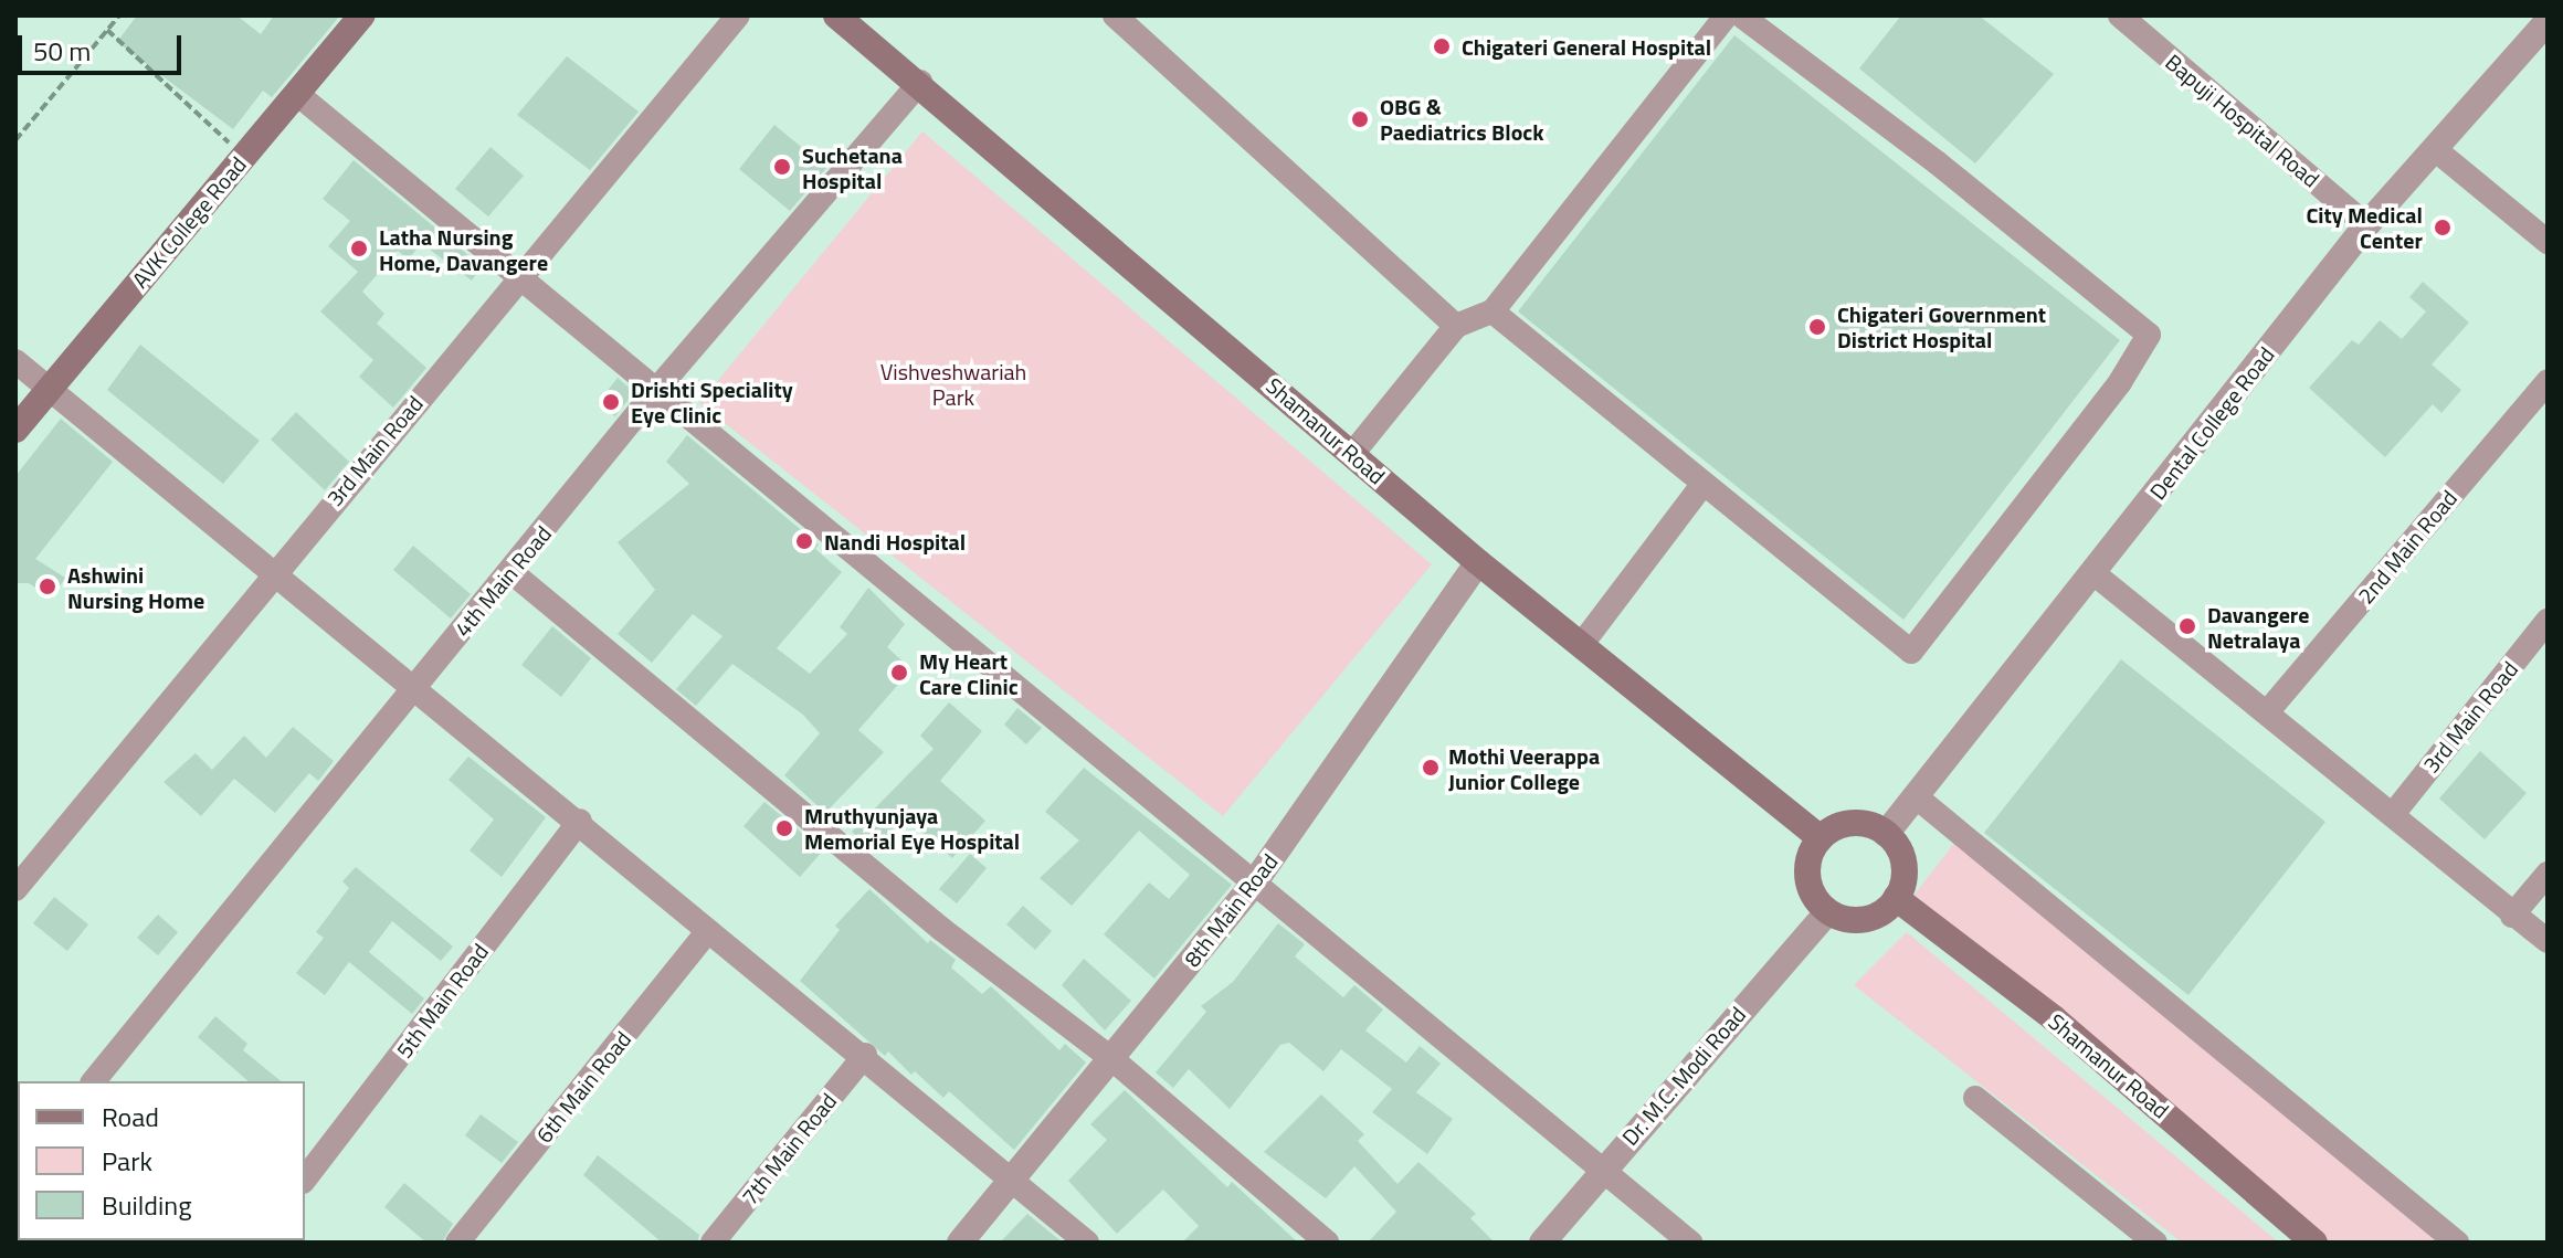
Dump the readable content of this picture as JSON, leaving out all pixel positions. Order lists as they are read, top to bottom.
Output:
{
  "streets": {
    "main road": ["AVK College Road", "Shamanur Road"],
    "street": [
      "Bapuji Hospital Road",
      "Dental College Road",
      "3rd Main Road",
      "2nd Main Road",
      "4th Main Road",
      "8th Main Road",
      "5th Main Road",
      "Dr. M.C. Modi Road",
      "6th Main Road",
      "7th Main Road"
    ]
  },
  "crossings": [
    ["Bapuji Hospital Road", "Dental College Road"],
    ["Dental College Road", "Shamanur Road"],
    ["Dental College Road", "Dr. M.C. Modi Road"],
    ["Shamanur Road", "4th Main Road"],
    ["Shamanur Road", "8th Main Road"],
    ["Shamanur Road", "Dr. M.C. Modi Road"]
  ],
  "parks": ["Vishveshwariah Park"],
  "places": [
    "Chigateri General Hospital",
    "OBG & Paediatrics Block",
    "Suchetana Hospital",
    "City Medical Center",
    "Latha Nursing Home, Davangere",
    "Chigateri Government District Hospital",
    "Drishti Speciality Eye Clinic",
    "Nandi Hospital",
    "Ashwini Nursing Home",
    "Davangere Netralaya",
    "My Heart Care Clinic",
    "Mothi Veerappa Junior College",
    "Mruthyunjaya Memorial Eye Hospital"
  ],
  "legend": ["Road", "Park", "Building"],
  "scale_bar": "50 m"
}
